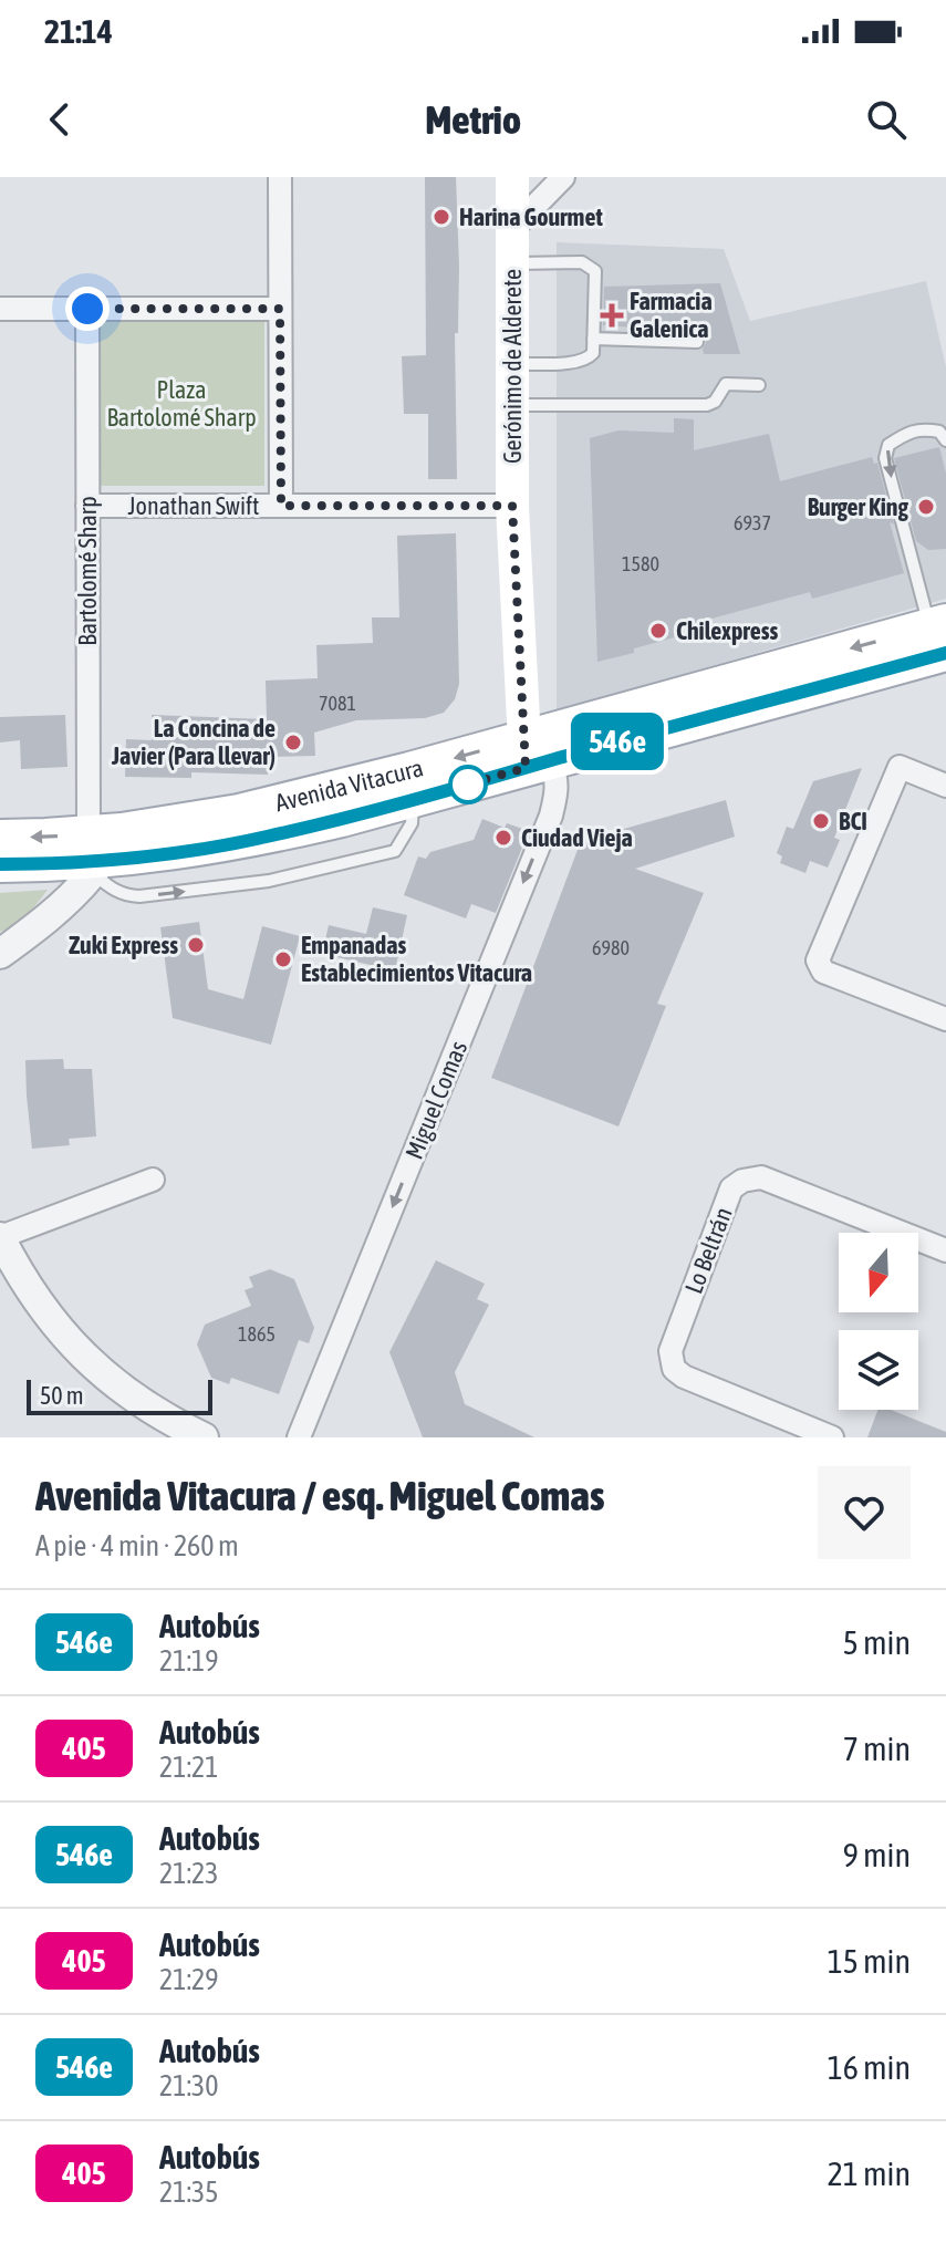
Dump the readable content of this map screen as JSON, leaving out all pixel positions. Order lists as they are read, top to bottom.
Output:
{
  "streets": {
    "main road": ["Gerónimo de Alderete", "Avenida Vitacura"],
    "street": [
      "Jonathan Swift",
      "Bartolomé Sharp",
      "Miguel Comas",
      "Lo Beltrán"
    ]
  },
  "crossings": [
    ["Gerónimo de Alderete", "Jonathan Swift"],
    ["Gerónimo de Alderete", "Avenida Vitacura"],
    ["Gerónimo de Alderete", "Miguel Comas"],
    ["Jonathan Swift", "Bartolomé Sharp"],
    ["Bartolomé Sharp", "Avenida Vitacura"],
    ["Avenida Vitacura", "Miguel Comas"]
  ],
  "one_way": ["Miguel Comas"],
  "parks": ["Plaza Bartolomé Sharp"],
  "places": {
    "other": [
      "Harina Gourmet",
      "Burger King",
      "Chilexpress",
      "La Concina de Javier (Para llevar)",
      "BCI",
      "Ciudad Vieja",
      "Zuki Express",
      "Empanadas Establecimientos Vitacura"
    ],
    "health": ["Farmacia Galenica"]
  },
  "lines": ["bus line 546e"],
  "house_numbers": [
    "6937",
    "1580",
    "7081",
    "6980",
    "1865"
  ],
  "scale_bar": "50 m",
  "north": "bottom",
  "page": {
    "status": "21:14",
    "header": "Metrio",
    "on_map": "546e",
    "scale": "50 m",
    "heading": ["Avenida Vitacura / esq. Miguel Comas", "A pie · 4 min · 260 m"],
    "list": [
      {
        "mark": "546e",
        "name": "Autobús",
        "note": "21:19",
        "value": "5 min"
      },
      {
        "mark": "405",
        "name": "Autobús",
        "note": "21:21",
        "value": "7 min"
      },
      {
        "mark": "546e",
        "name": "Autobús",
        "note": "21:23",
        "value": "9 min"
      },
      {
        "mark": "405",
        "name": "Autobús",
        "note": "21:29",
        "value": "15 min"
      },
      {
        "mark": "546e",
        "name": "Autobús",
        "note": "21:30",
        "value": "16 min"
      },
      {
        "mark": "405",
        "name": "Autobús",
        "note": "21:35",
        "value": "21 min"
      }
    ]
  }
}
